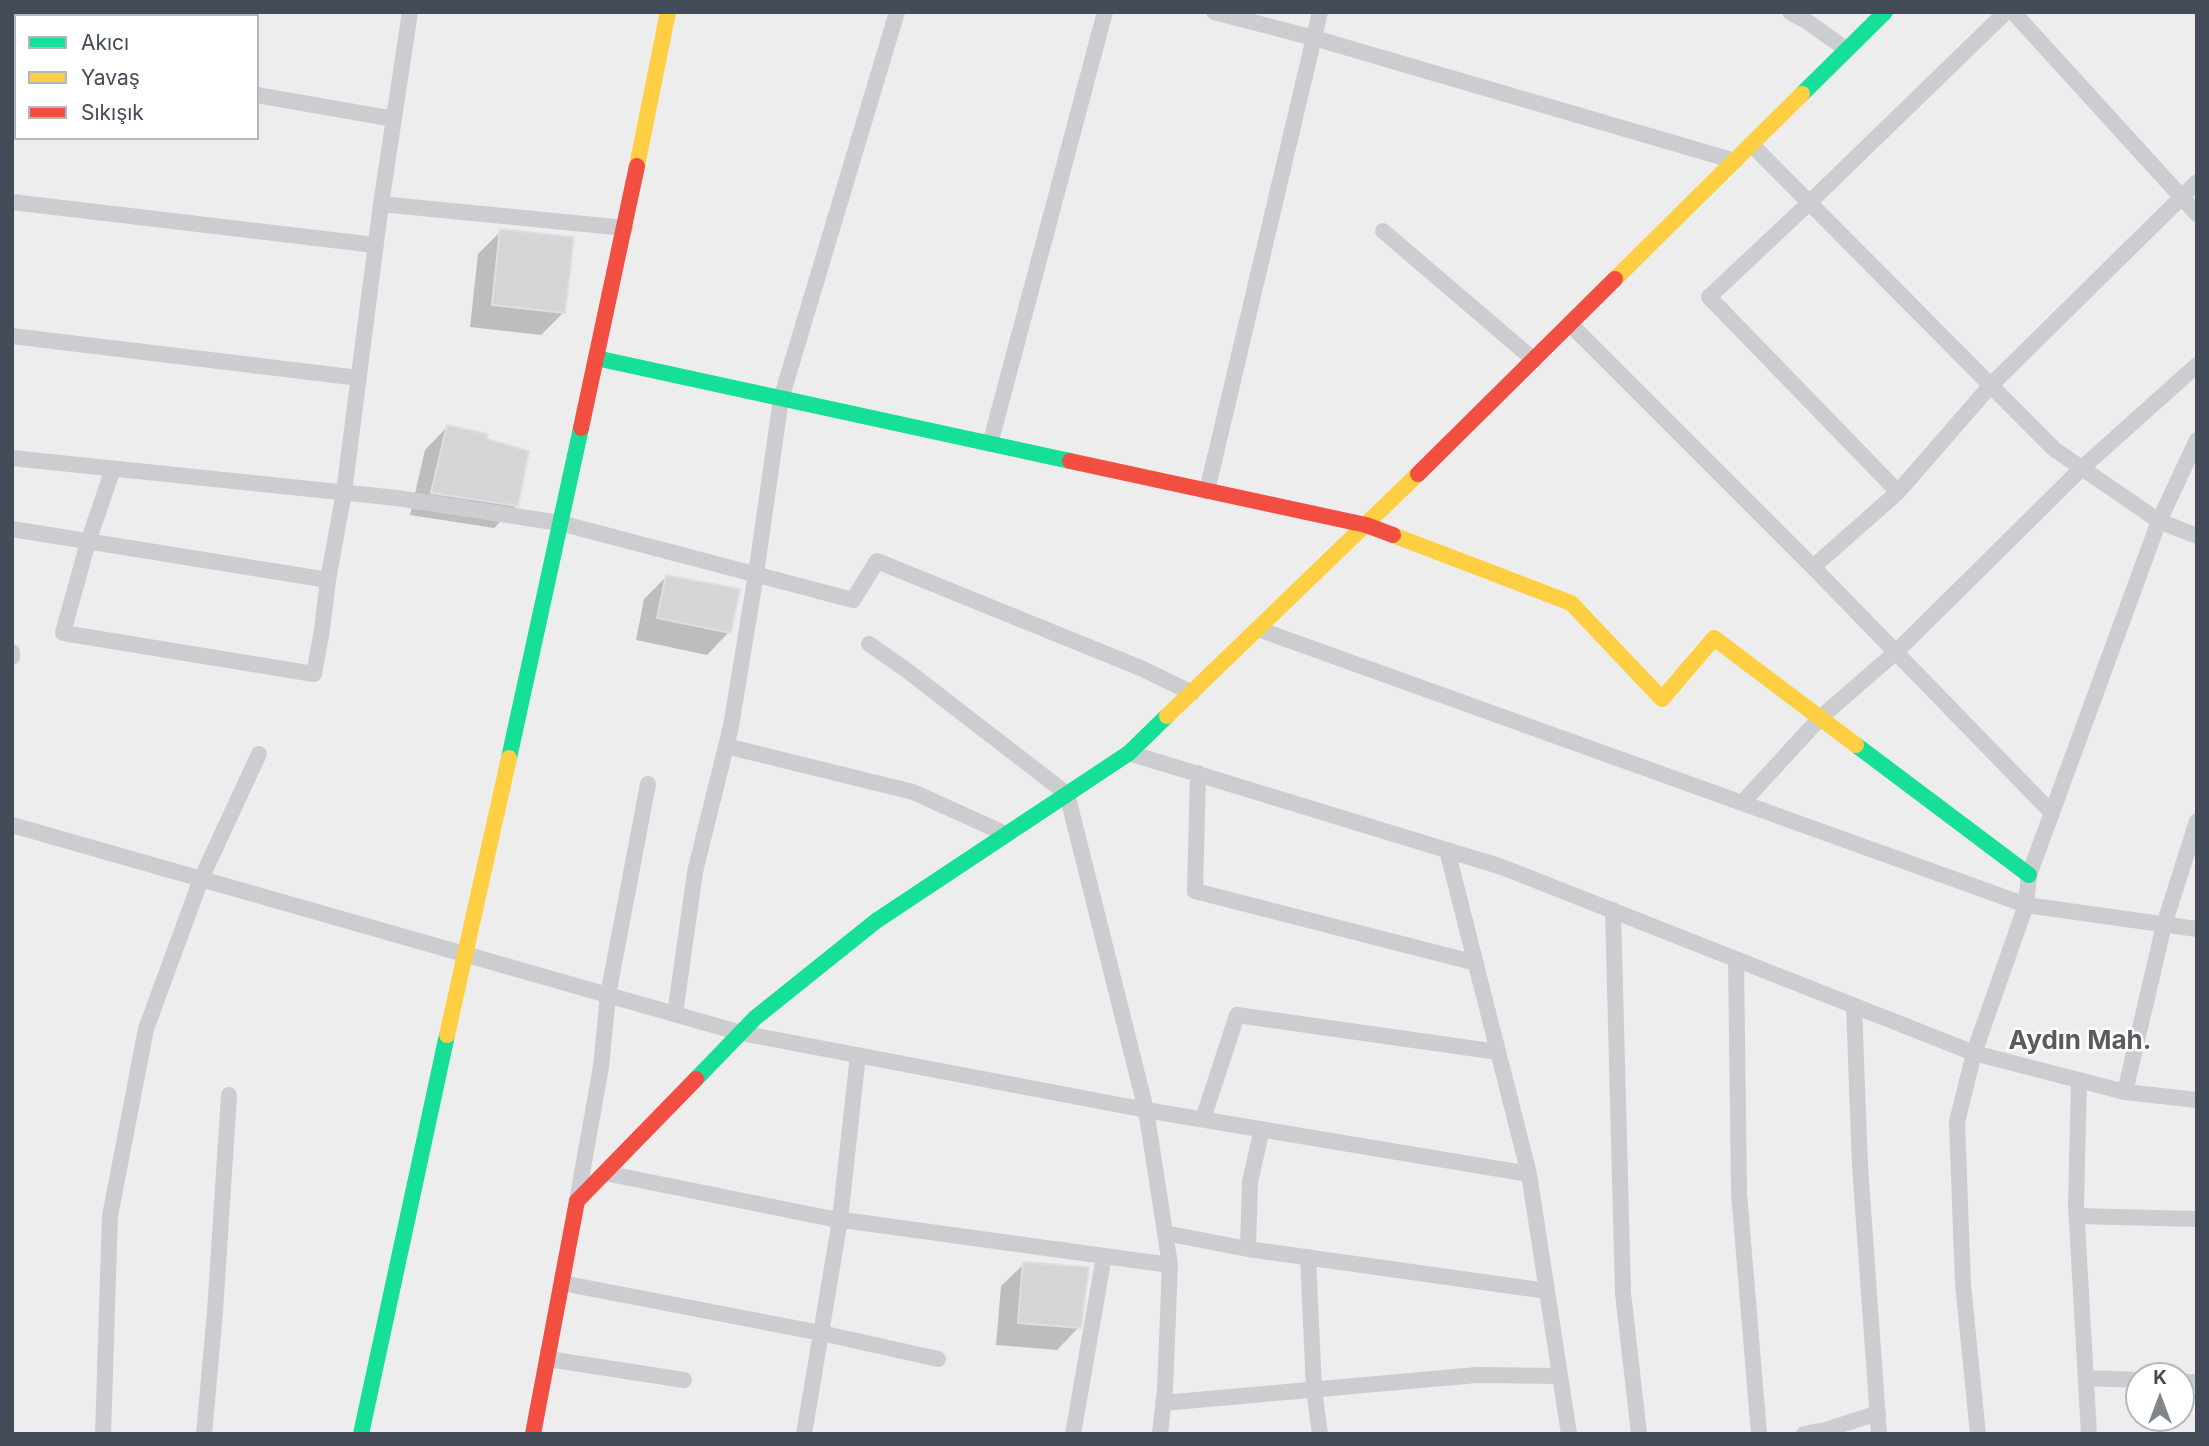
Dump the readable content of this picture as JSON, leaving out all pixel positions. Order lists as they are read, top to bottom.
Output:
{
  "districts": ["Aydın Mah."],
  "legend": ["Akıcı", "Yavaş", "Sıkışık"],
  "north": "top"
}
